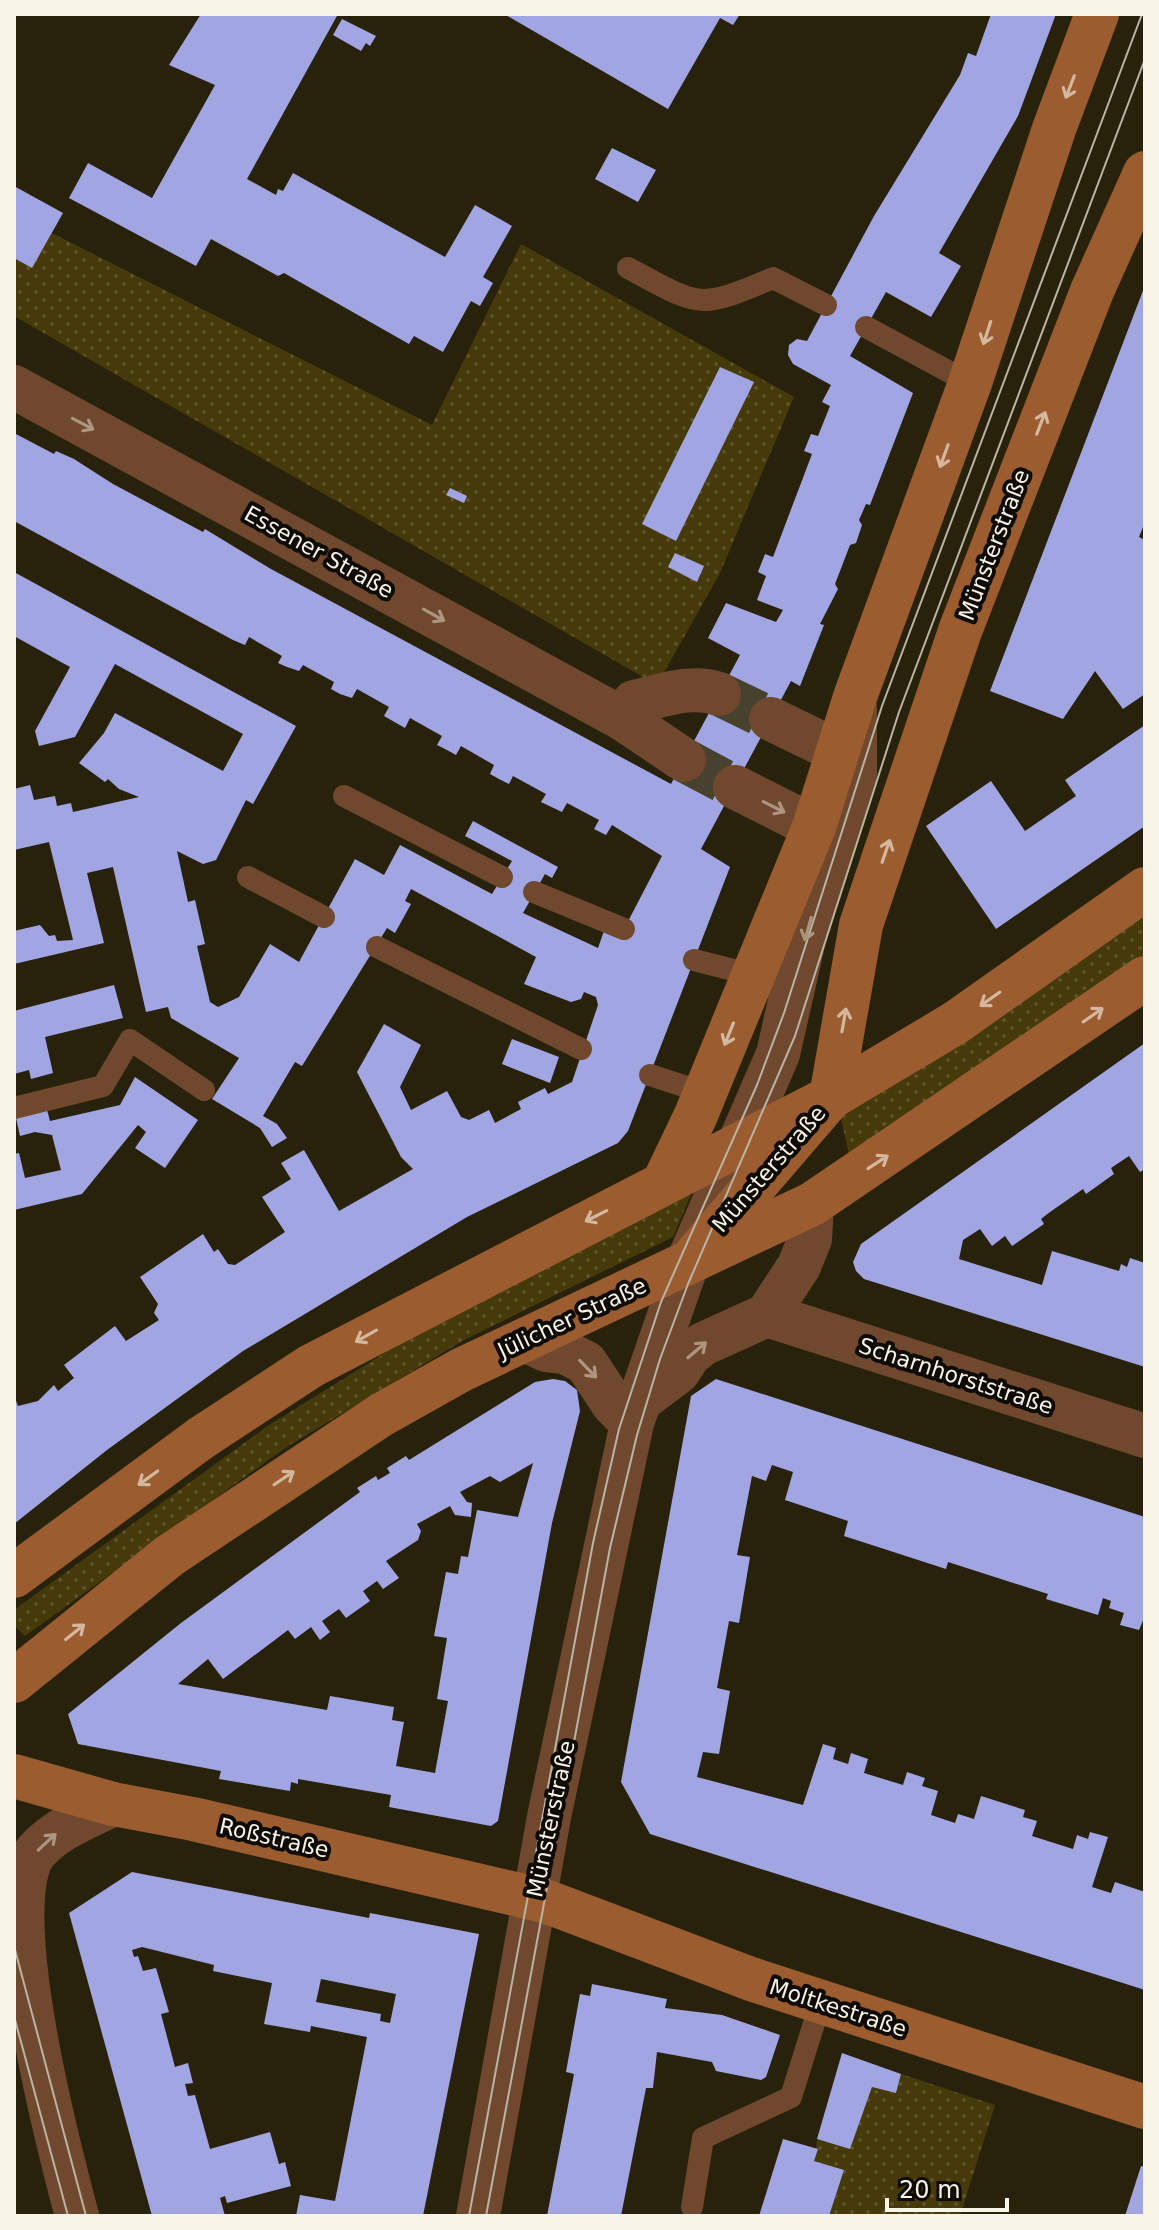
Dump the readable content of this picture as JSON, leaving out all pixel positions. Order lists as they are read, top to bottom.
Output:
{
  "streets": {
    "main road": [
      "Münsterstraße",
      "Jülicher Straße",
      "Roßstraße",
      "Moltkestraße"
    ],
    "street": ["Essener Straße", "Scharnhorststraße"]
  },
  "crossings": [
    ["Münsterstraße", "Jülicher Straße"],
    ["Münsterstraße", "Roßstraße"],
    ["Münsterstraße", "Moltkestraße"],
    ["Roßstraße", "Moltkestraße"]
  ],
  "one_way": ["Essener Straße"],
  "scale_bar": "20 m"
}
